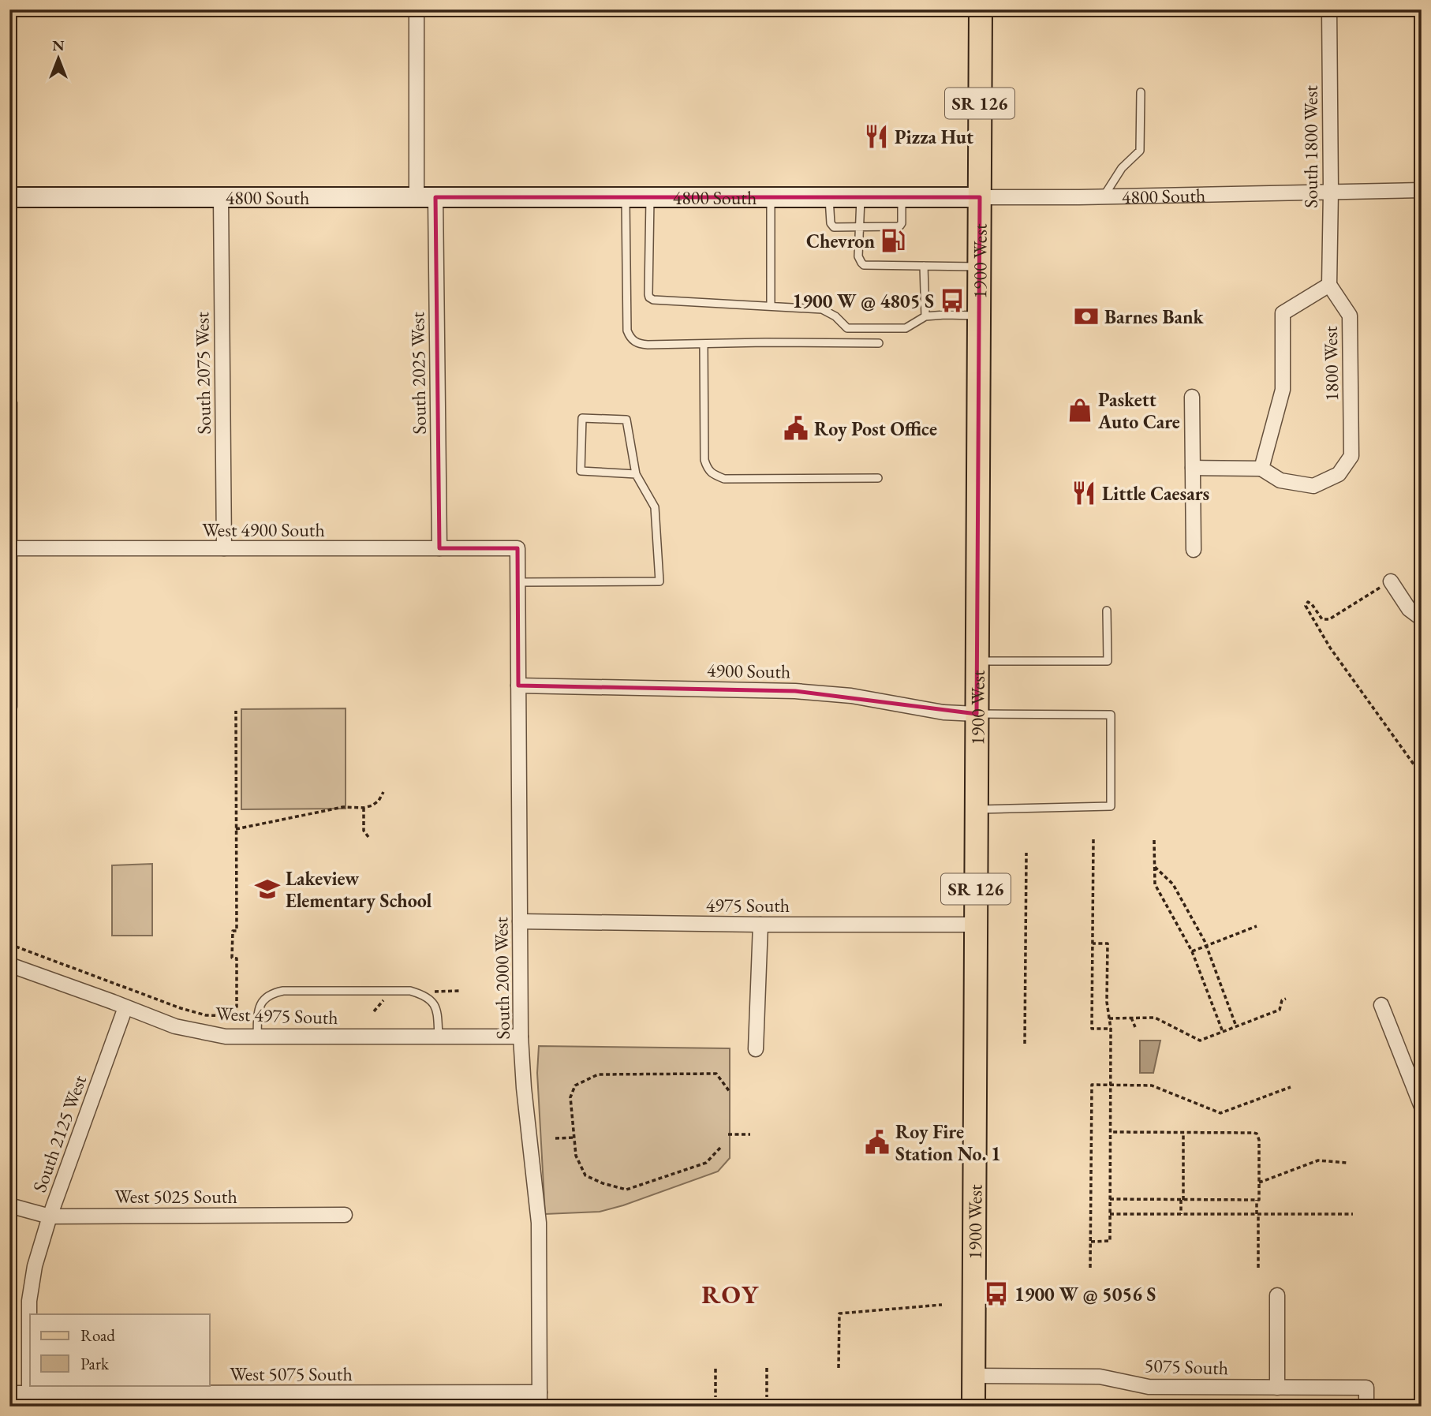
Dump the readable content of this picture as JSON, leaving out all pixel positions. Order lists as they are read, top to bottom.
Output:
{
  "streets": {
    "main road": ["SR 126", "4800 South", "1900 West"],
    "street": [
      "South 1800 West",
      "1800 West",
      "South 2075 West",
      "South 2025 West",
      "West 4900 South",
      "4900 South",
      "4975 South",
      "South 2000 West",
      "West 4975 South",
      "South 2125 West",
      "West 5025 South",
      "5075 South",
      "West 5075 South"
    ]
  },
  "crossings": [
    ["South 1800 West", "4800 South"],
    ["South 1800 West", "1800 West"],
    ["4800 South", "1900 West"],
    ["4800 South", "South 2075 West"],
    ["4800 South", "South 2025 West"],
    ["1900 West", "4900 South"],
    ["1900 West", "4975 South"],
    ["1900 West", "5075 South"],
    ["South 2075 West", "West 4900 South"],
    ["South 2025 West", "West 4900 South"],
    ["West 4900 South", "South 2000 West"],
    ["4900 South", "South 2000 West"],
    ["4975 South", "South 2000 West"],
    ["South 2000 West", "West 4975 South"],
    ["South 2000 West", "West 5075 South"],
    ["West 4975 South", "South 2125 West"],
    ["South 2125 West", "West 5025 South"],
    ["South 2125 West", "West 5075 South"]
  ],
  "districts": ["ROY"],
  "places": {
    "restaurant": ["Pizza Hut", "Little Caesars"],
    "fuel station": ["Chevron"],
    "bus stop": ["1900 W @ 4805 S", "1900 W @ 5056 S"],
    "bank": ["Barnes Bank"],
    "shop": ["Paskett Auto Care"],
    "public building": ["Roy Post Office", "Roy Fire Station No. 1"],
    "school or university": ["Lakeview Elementary School"]
  },
  "legend": ["Road", "Park"],
  "north": "top"
}
